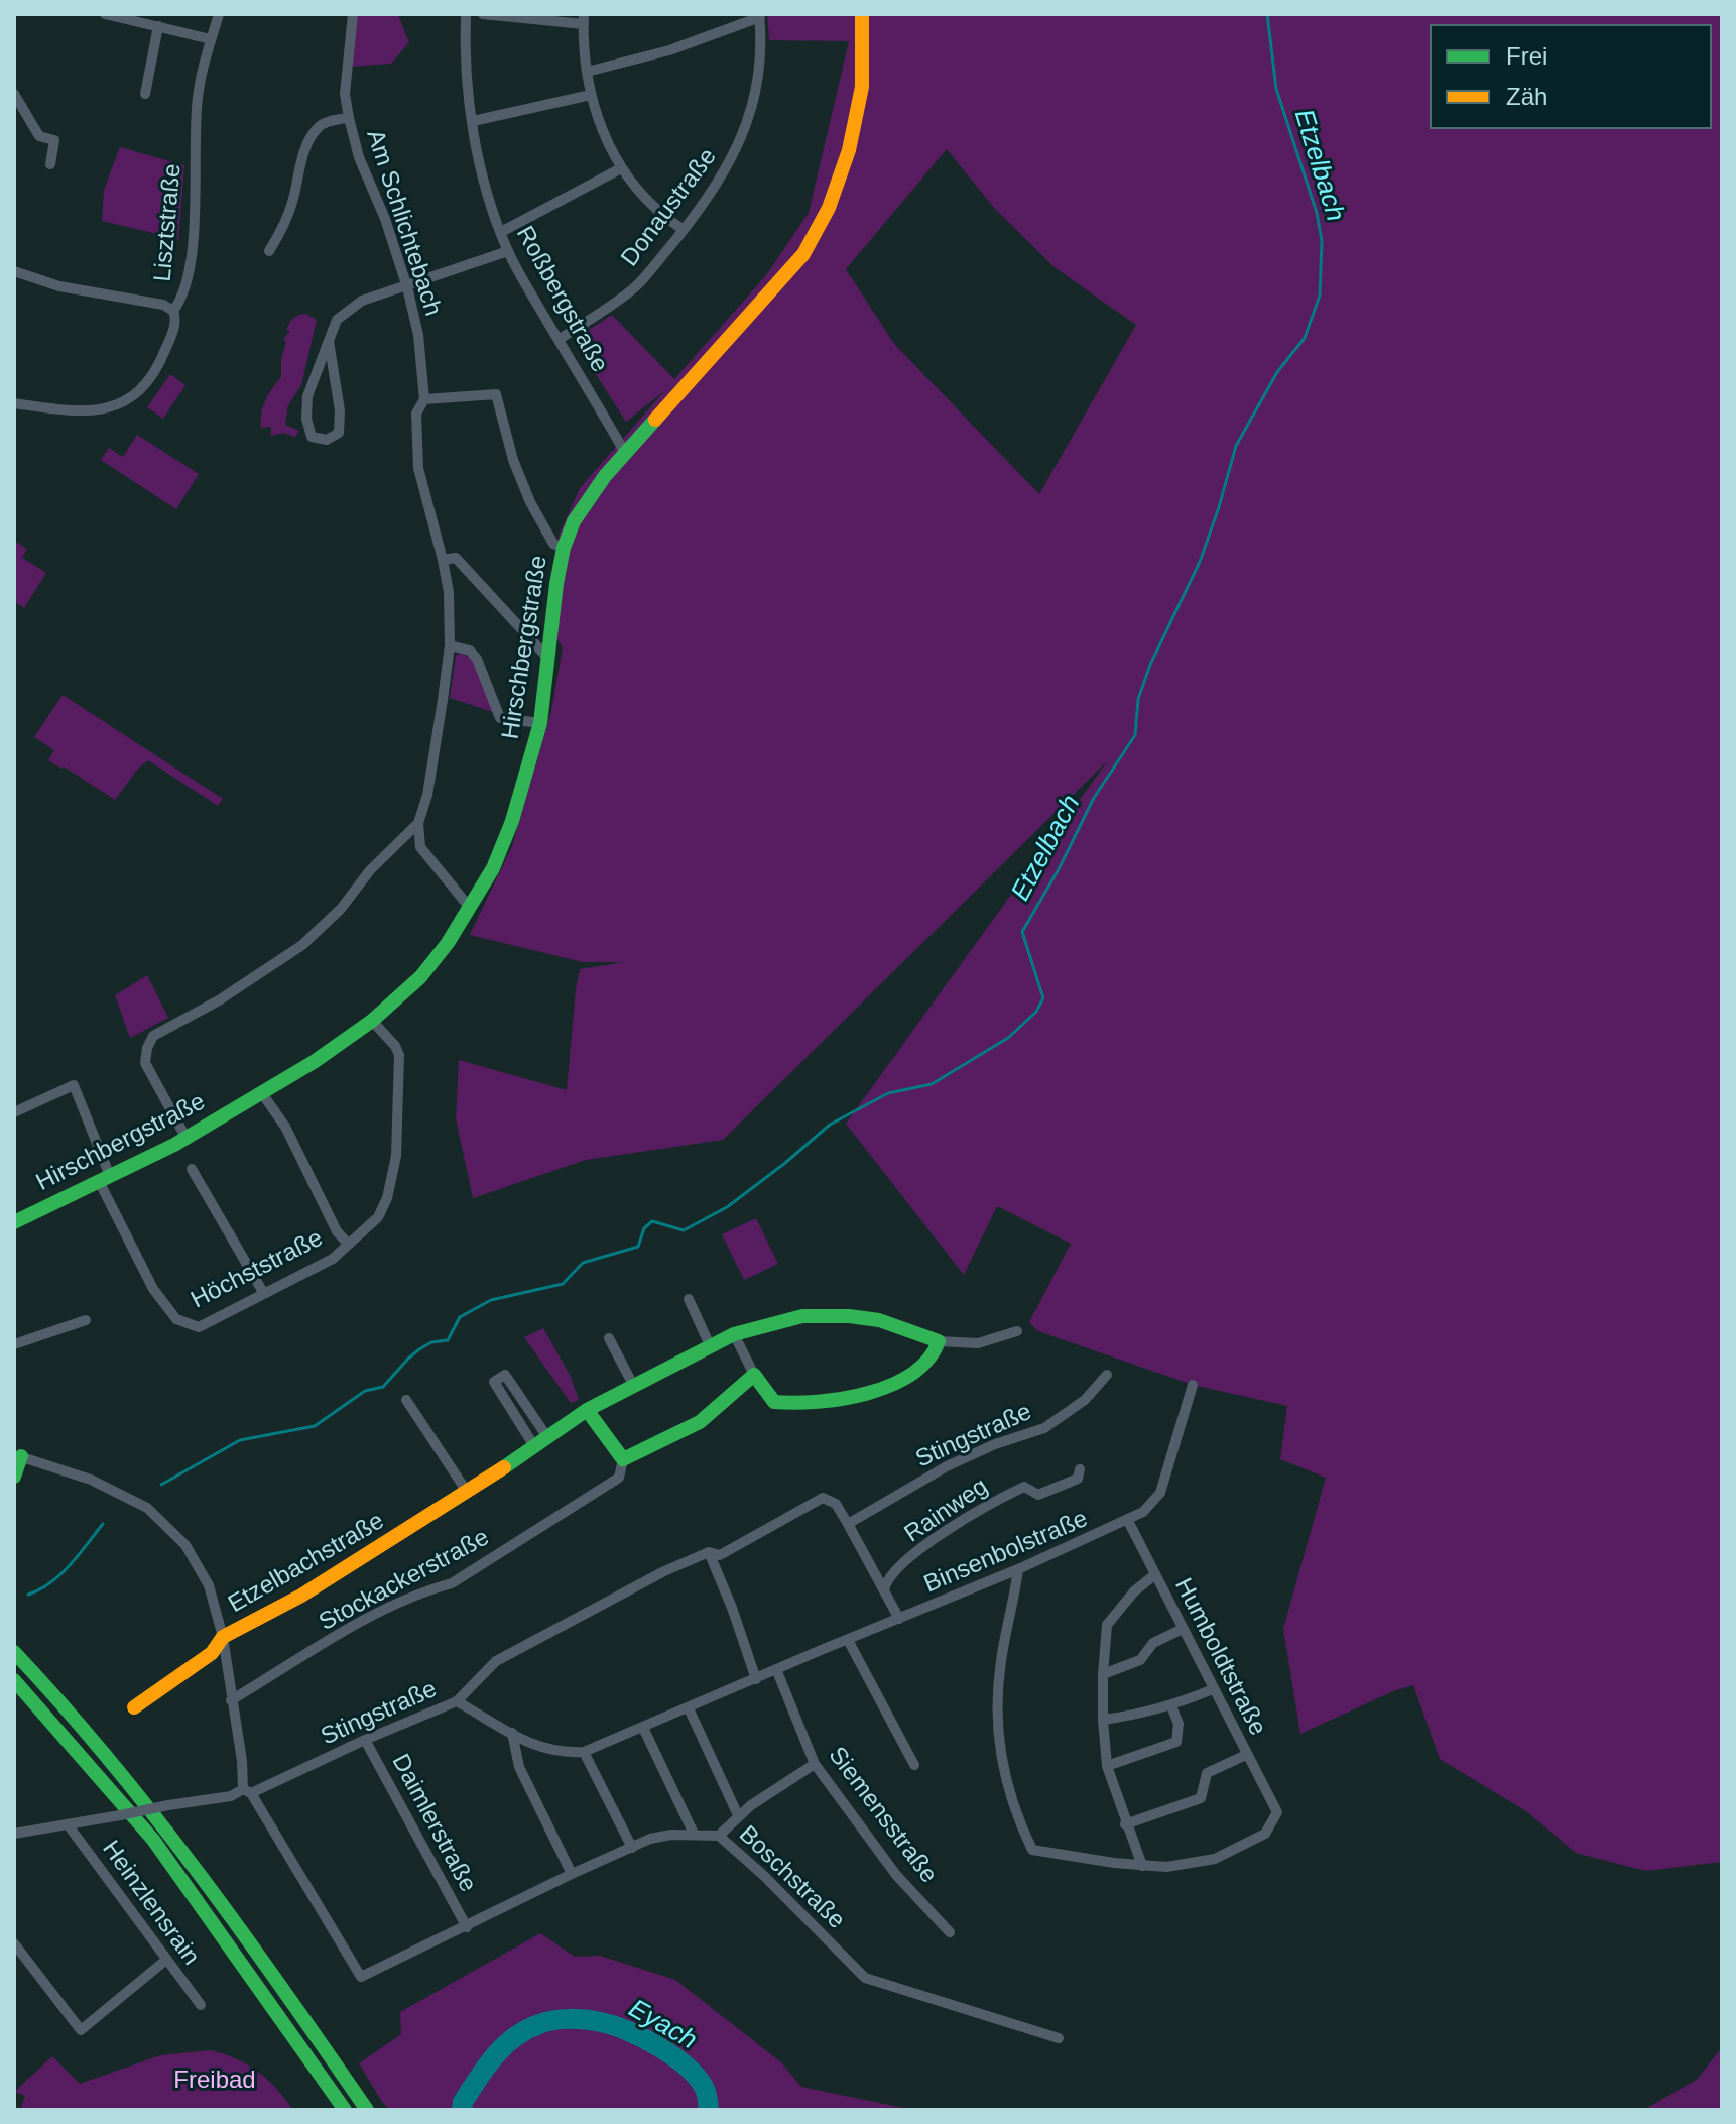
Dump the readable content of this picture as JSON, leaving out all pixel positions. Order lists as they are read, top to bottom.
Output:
{
  "streets": {
    "main road": ["Hirschbergstraße", "Etzelbachstraße"],
    "street": [
      "Donaustraße",
      "Lisztstraße",
      "Am Schlichtebach",
      "Roßbergstraße",
      "Höchststraße",
      "Stingstraße",
      "Rainweg",
      "Binsenbolstraße",
      "Stockackerstraße",
      "Humboldtstraße",
      "Siemensstraße",
      "Daimlerstraße",
      "Boschstraße",
      "Heinzlensrain"
    ]
  },
  "crossings": [
    ["Donaustraße", "Roßbergstraße"],
    ["Roßbergstraße", "Hirschbergstraße"],
    ["Hirschbergstraße", "Höchststraße"],
    ["Stingstraße", "Rainweg"],
    ["Stingstraße", "Binsenbolstraße"],
    ["Stingstraße", "Daimlerstraße"],
    ["Stingstraße", "Boschstraße"],
    ["Stingstraße", "Heinzlensrain"],
    ["Binsenbolstraße", "Humboldtstraße"],
    ["Binsenbolstraße", "Siemensstraße"],
    ["Daimlerstraße", "Boschstraße"]
  ],
  "water": ["Etzelbach", "Eyach"],
  "parks": ["Freibad"],
  "legend": ["Frei", "Zäh"]
}
